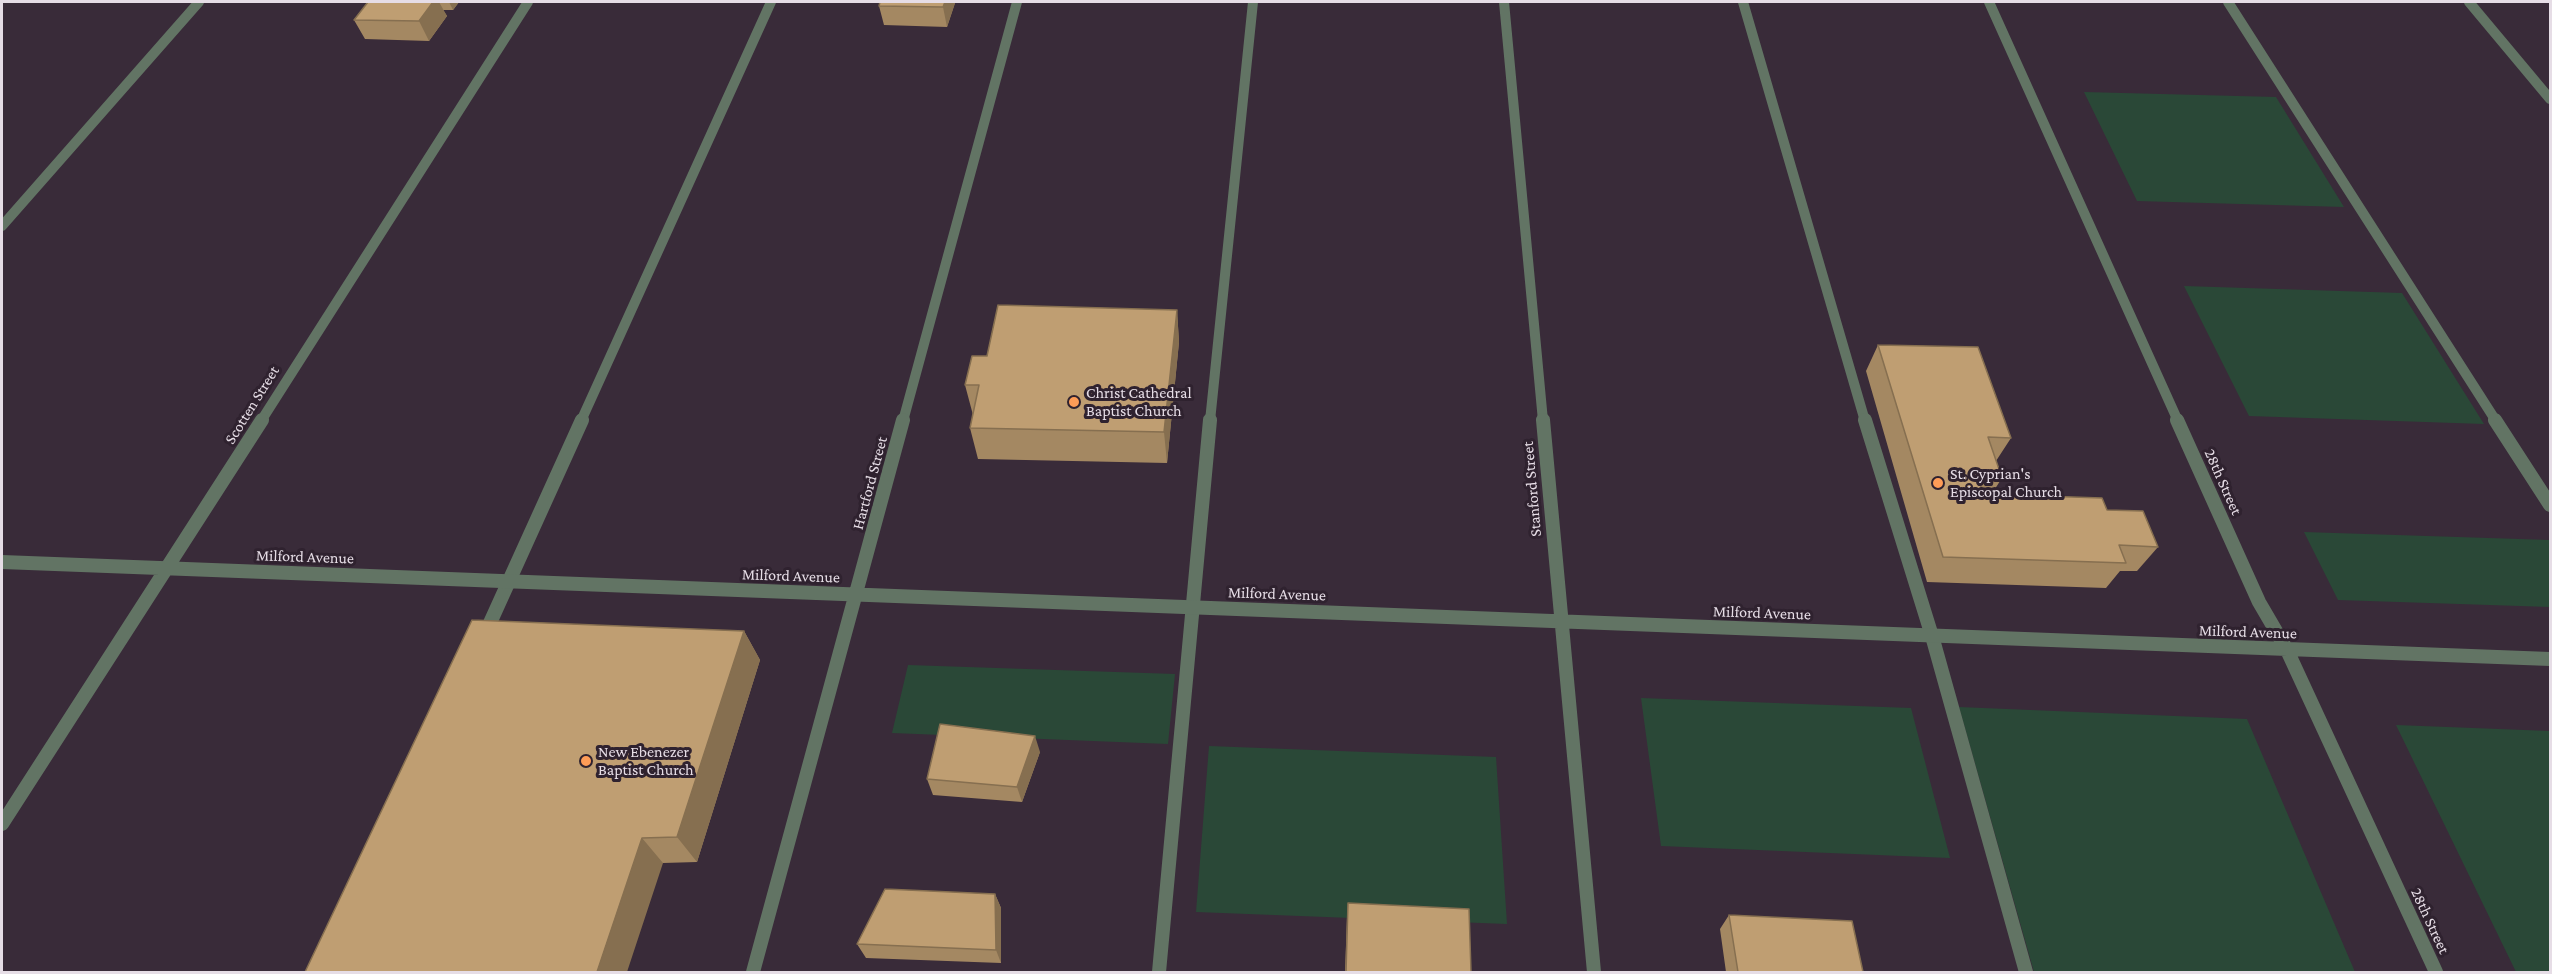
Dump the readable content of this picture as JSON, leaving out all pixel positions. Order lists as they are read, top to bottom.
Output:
{
  "streets": {
    "street": [
      "Scotten Street",
      "28th Street",
      "Hartford Street",
      "Stanford Street",
      "Milford Avenue"
    ]
  },
  "crossings": [
    ["Scotten Street", "Milford Avenue"],
    ["28th Street", "Milford Avenue"],
    ["Hartford Street", "Milford Avenue"],
    ["Stanford Street", "Milford Avenue"]
  ],
  "places": ["Christ Cathedral Baptist Church", "St. Cyprian's Episcopal Church", "New Ebenezer Baptist Church"]
}
